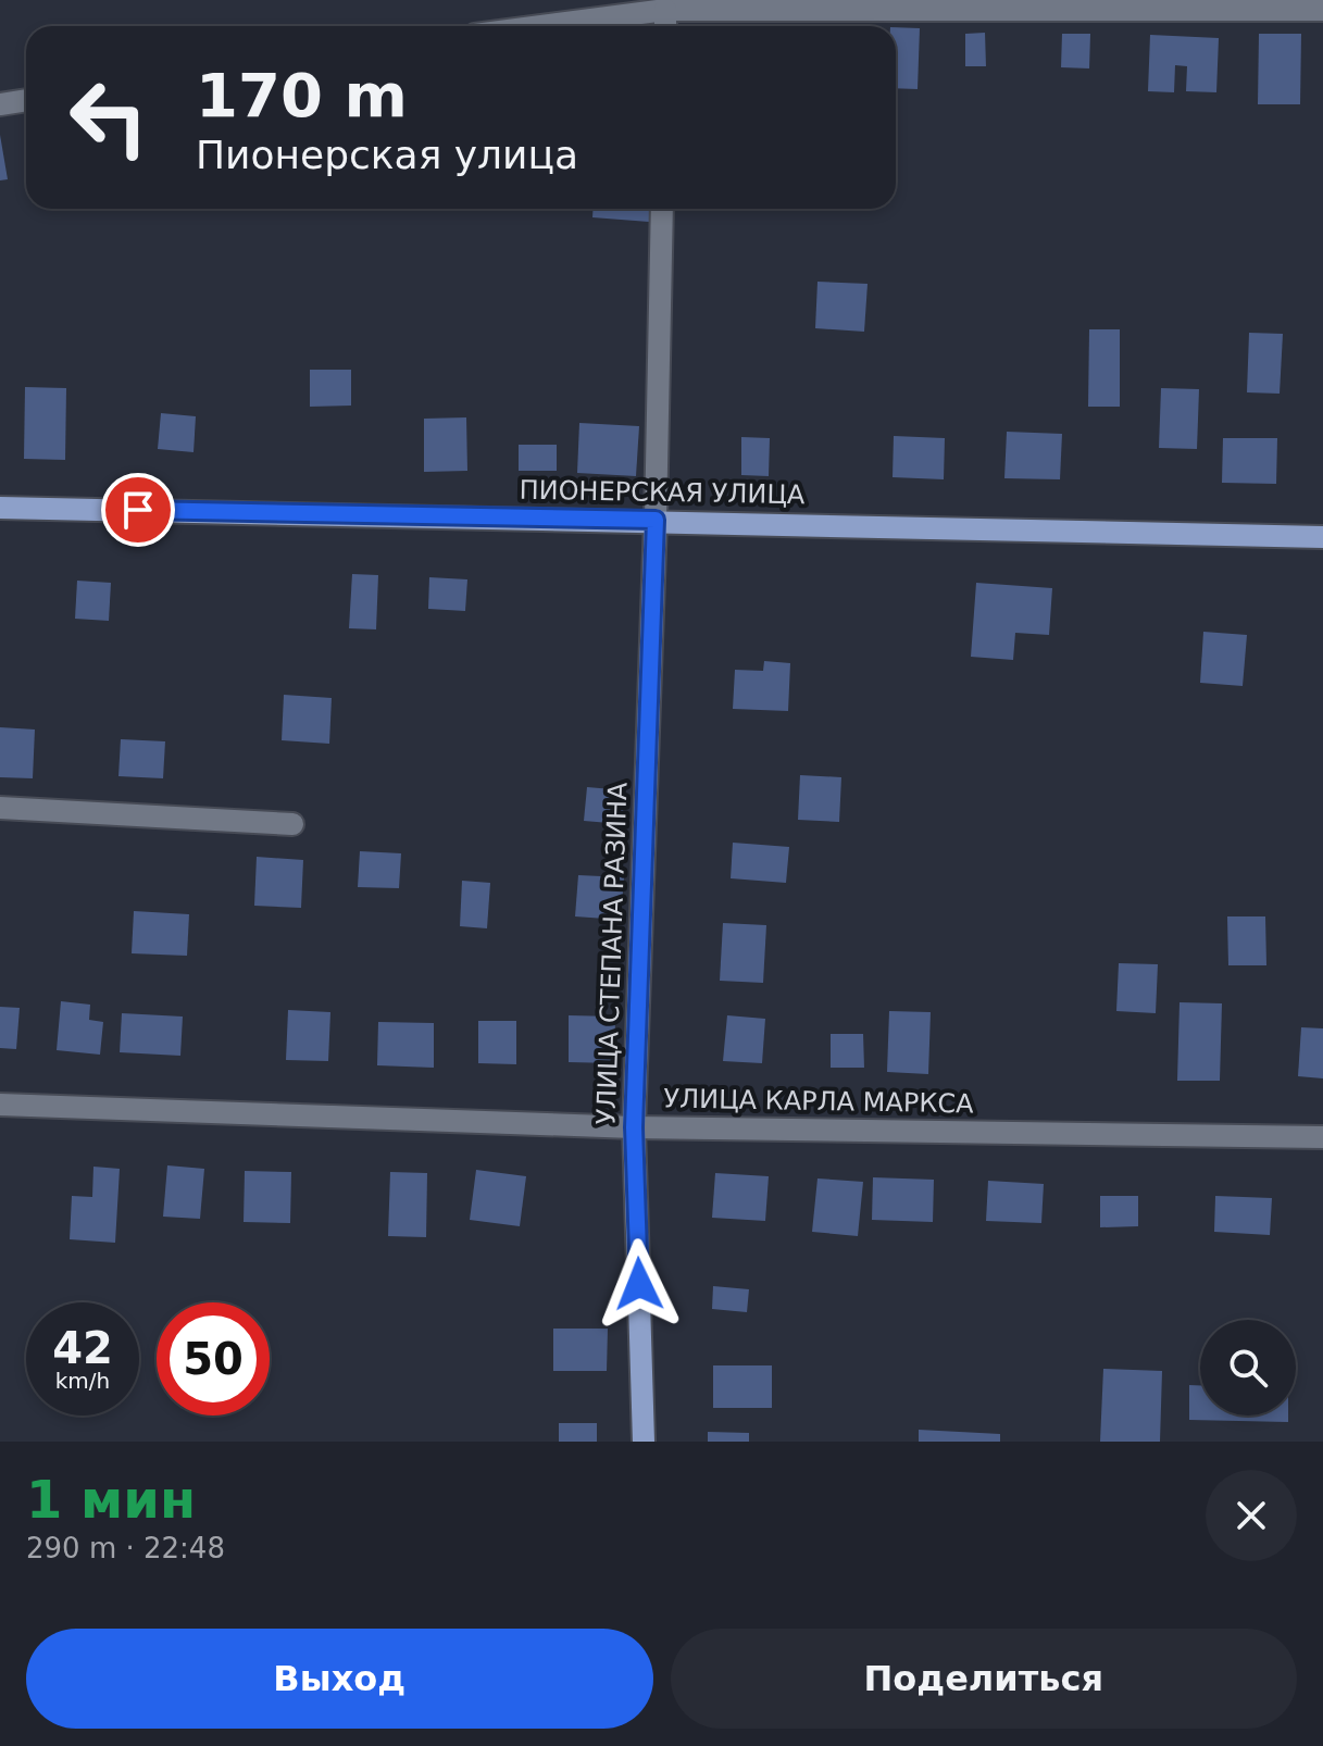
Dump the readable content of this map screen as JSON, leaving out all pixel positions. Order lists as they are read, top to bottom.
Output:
{
  "streets": {
    "main road": ["ПИОНЕРСКАЯ УЛИЦА", "УЛИЦА СТЕПАНА РАЗИНА"],
    "street": ["УЛИЦА КАРЛА МАРКСА"]
  },
  "crossings": [
    ["ПИОНЕРСКАЯ УЛИЦА", "УЛИЦА СТЕПАНА РАЗИНА"],
    ["УЛИЦА СТЕПАНА РАЗИНА", "УЛИЦА КАРЛА МАРКСА"]
  ],
  "page": {
    "turn": ["170 m", "Пионерская улица"],
    "speed": "42 km/h",
    "limit": "50",
    "heading": ["1 мин", "290 m · 22:48"],
    "buttons": ["Выход", "Поделиться"]
  }
}
